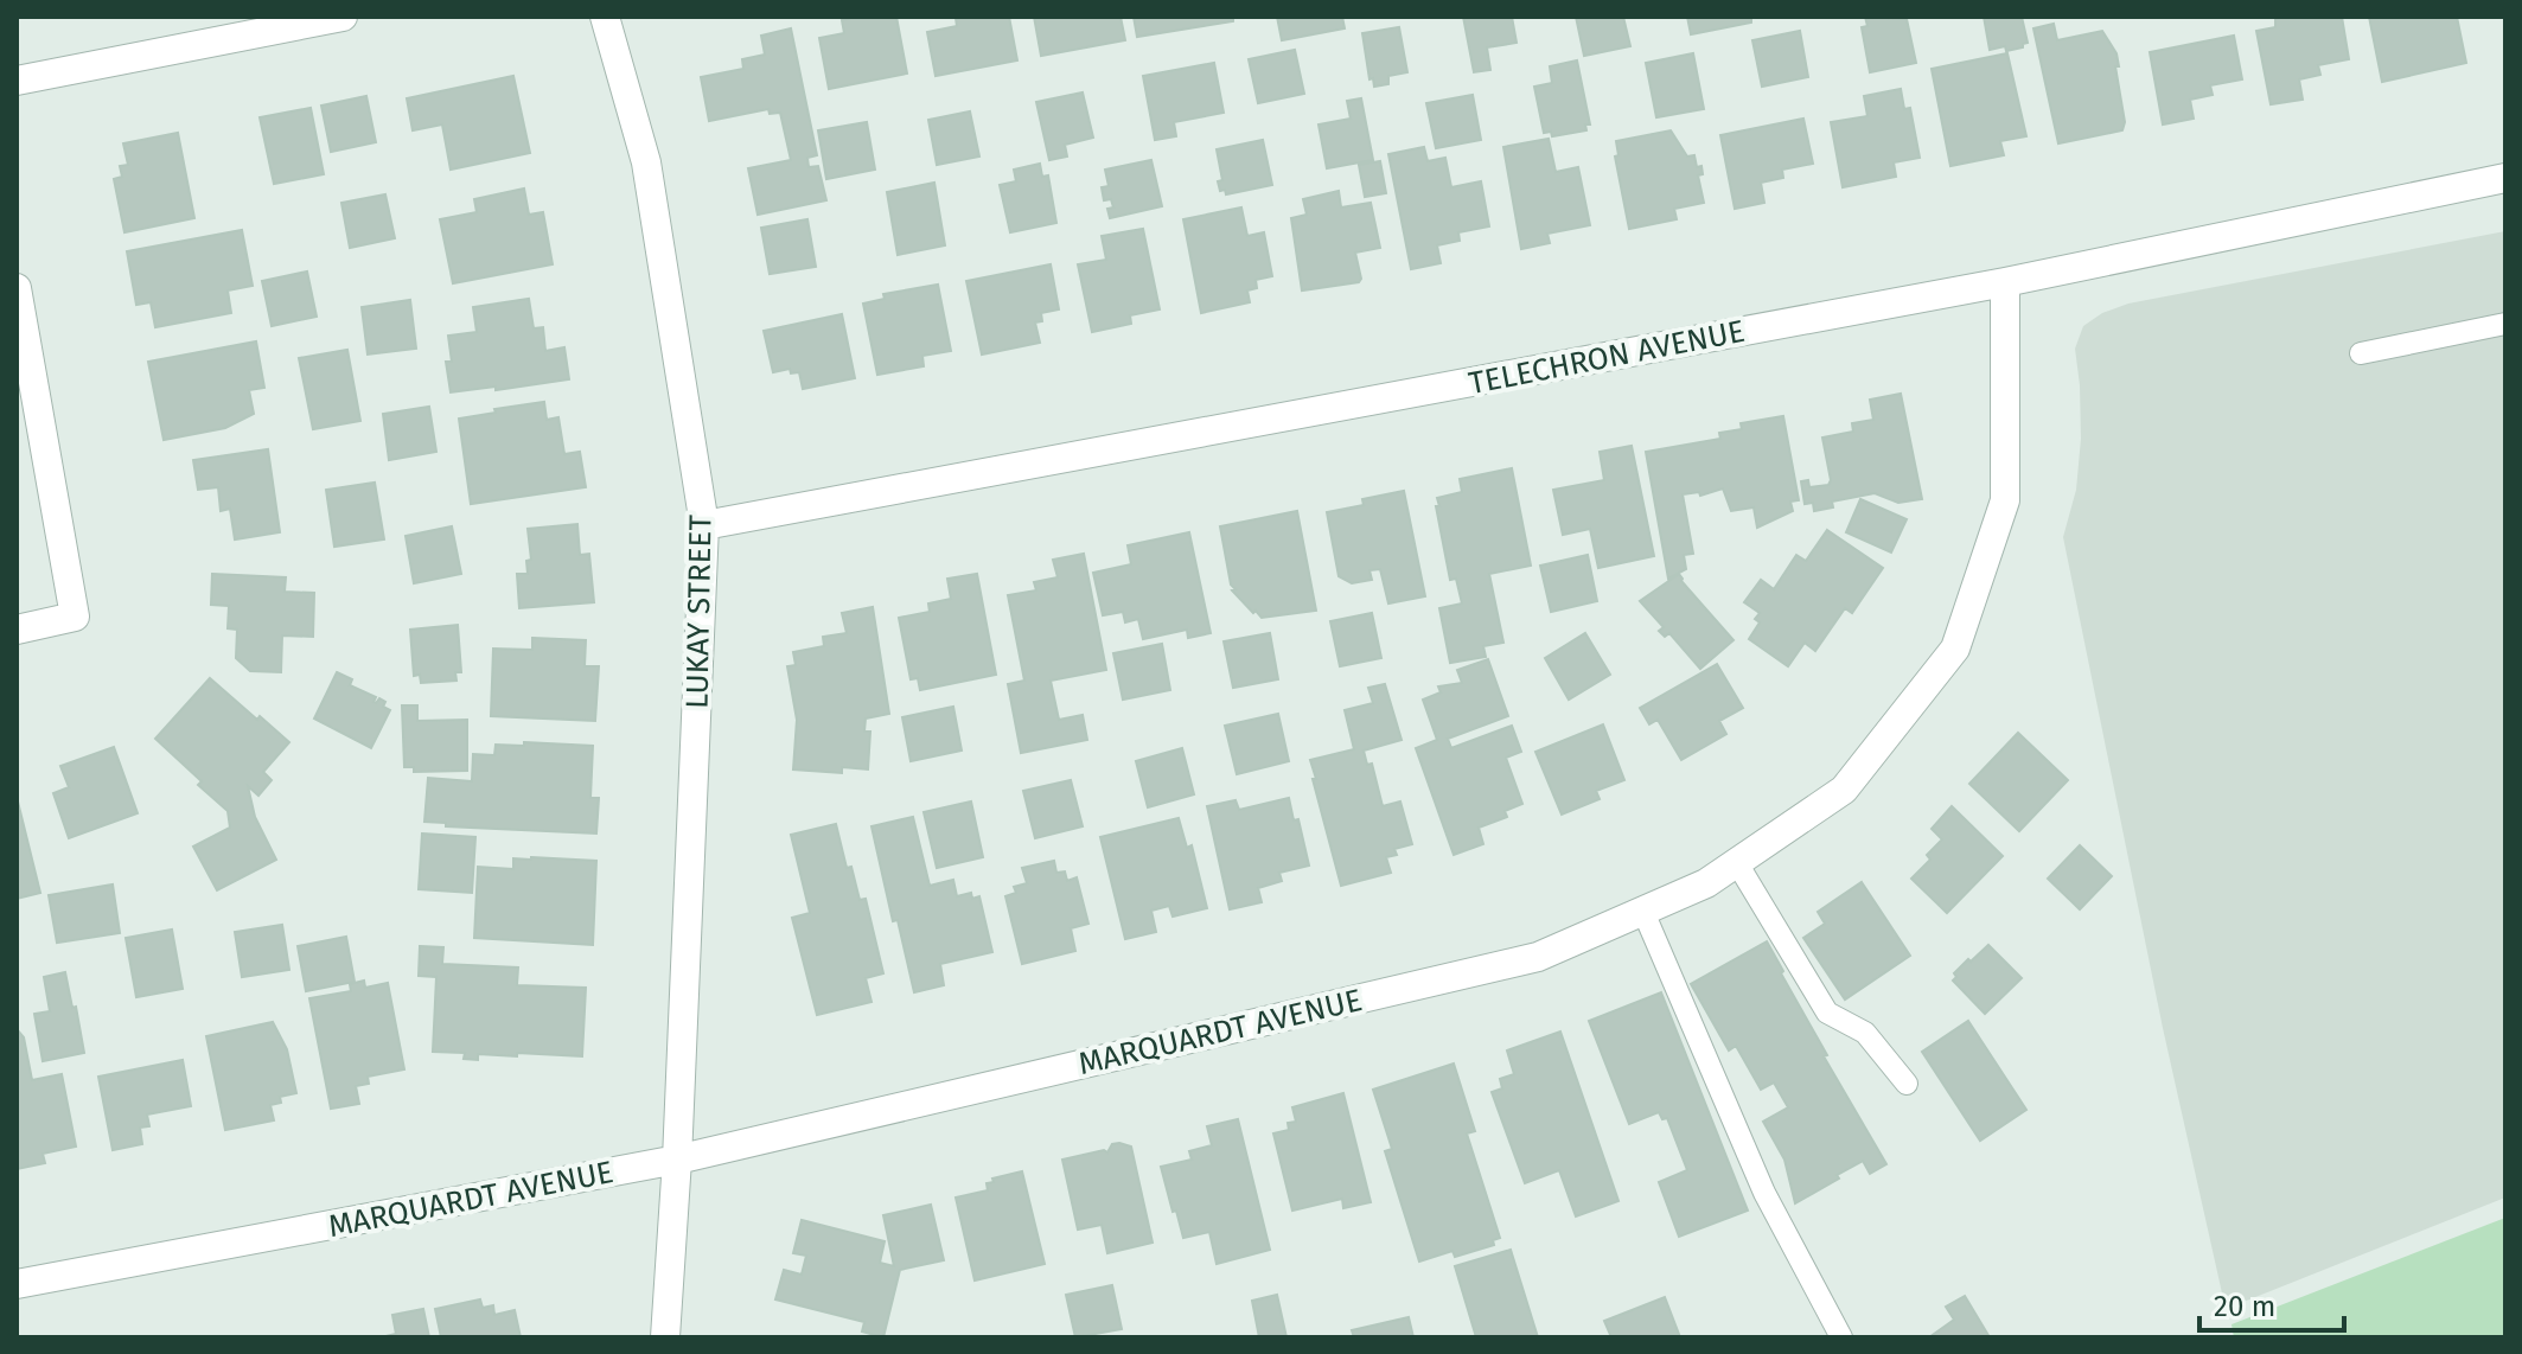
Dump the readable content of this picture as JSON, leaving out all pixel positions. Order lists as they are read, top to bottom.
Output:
{
  "streets": {
    "street": ["TELECHRON AVENUE", "LUKAY STREET", "MARQUARDT AVENUE"]
  },
  "crossings": [
    ["TELECHRON AVENUE", "LUKAY STREET"],
    ["TELECHRON AVENUE", "MARQUARDT AVENUE"],
    ["LUKAY STREET", "MARQUARDT AVENUE"]
  ],
  "scale_bar": "20 m"
}
